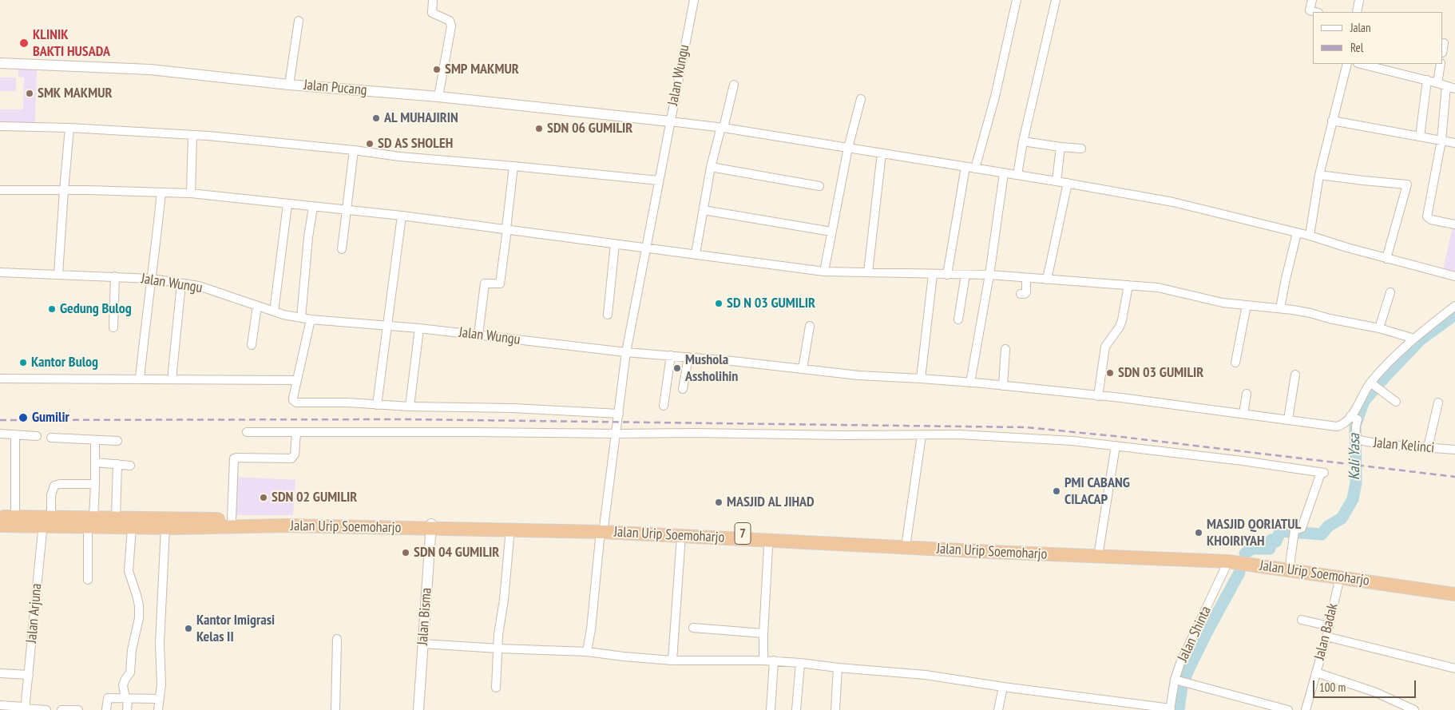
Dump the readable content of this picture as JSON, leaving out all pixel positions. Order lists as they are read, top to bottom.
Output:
{
  "streets": {
    "highway": ["Jalan Urip Soemoharjo", "7"],
    "street": [
      "Jalan Wungu",
      "Jalan Pucang",
      "Jalan Kelinci",
      "Jalan Arjuna",
      "Jalan Bisma",
      "Jalan Badak",
      "Jalan Shinta"
    ]
  },
  "crossings": [
    ["Jalan Wungu", "Jalan Pucang"],
    ["Jalan Urip Soemoharjo", "Jalan Arjuna"],
    ["Jalan Urip Soemoharjo", "Jalan Bisma"],
    ["Jalan Urip Soemoharjo", "Jalan Badak"],
    ["Jalan Urip Soemoharjo", "Jalan Shinta"]
  ],
  "water": ["Kali Yasa"],
  "places": [
    "KLINIK BAKTI HUSADA",
    "SMP MAKMUR",
    "SMK MAKMUR",
    "AL MUHAJIRIN",
    "SDN 06 GUMILIR",
    "SD AS SHOLEH",
    "SD N 03 GUMILIR",
    "Gedung Bulog",
    "Kantor Bulog",
    "Mushola Assholihin",
    "SDN 03 GUMILIR",
    "Gumilir",
    "PMI CABANG CILACAP",
    "SDN 02 GUMILIR",
    "MASJID AL JIHAD",
    "MASJID QORIATUL KHOIRIYAH",
    "SDN 04 GUMILIR",
    "Kantor Imigrasi Kelas II"
  ],
  "legend": ["Jalan", "Rel"],
  "scale_bar": "100 m"
}
